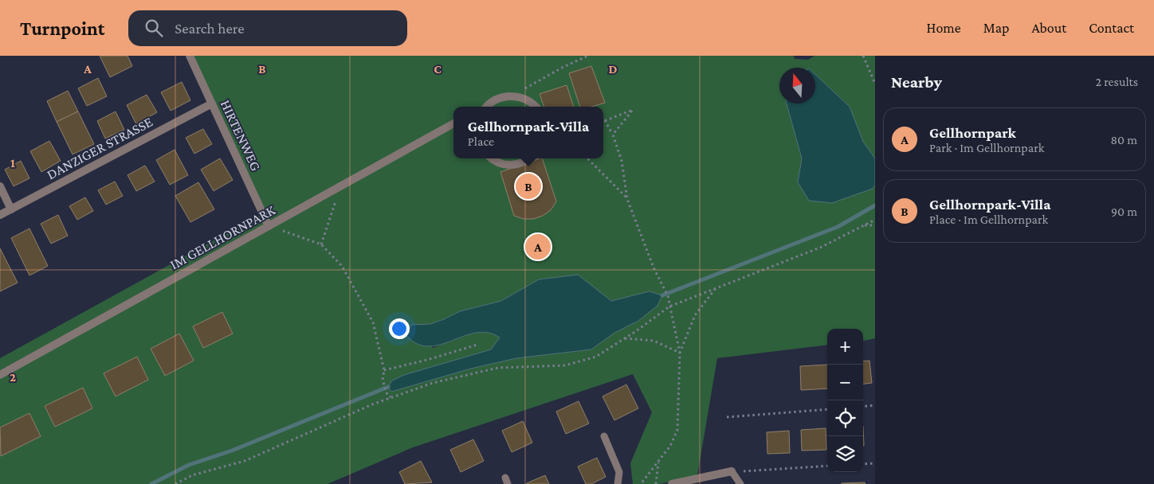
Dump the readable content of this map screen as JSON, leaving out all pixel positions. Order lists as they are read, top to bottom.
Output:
{
  "streets": {
    "street": ["HIRTENWEG", "DANZIGER STRASSE", "IM GELLHORNPARK"]
  },
  "crossings": [
    ["HIRTENWEG", "DANZIGER STRASSE"],
    ["HIRTENWEG", "IM GELLHORNPARK"]
  ],
  "north": "top",
  "page": {
    "header": "Turnpoint",
    "search": "Search here",
    "nav": [
      "Home",
      "Map",
      "About",
      "Contact"
    ],
    "heading": ["Nearby", "2 results"],
    "popup": ["Gellhornpark-Villa", "Place"],
    "list": [
      {
        "mark": "A",
        "name": "Gellhornpark",
        "note": "Park · Im Gellhornpark",
        "value": "80 m"
      },
      {
        "mark": "B",
        "name": "Gellhornpark-Villa",
        "note": "Place · Im Gellhornpark",
        "value": "90 m"
      }
    ],
    "pins": ["B", "A"],
    "map_buttons": ["+", "−"]
  },
  "grid": {
    "columns": [
      "A",
      "B",
      "C",
      "D"
    ],
    "rows": ["1", "2"]
  }
}
